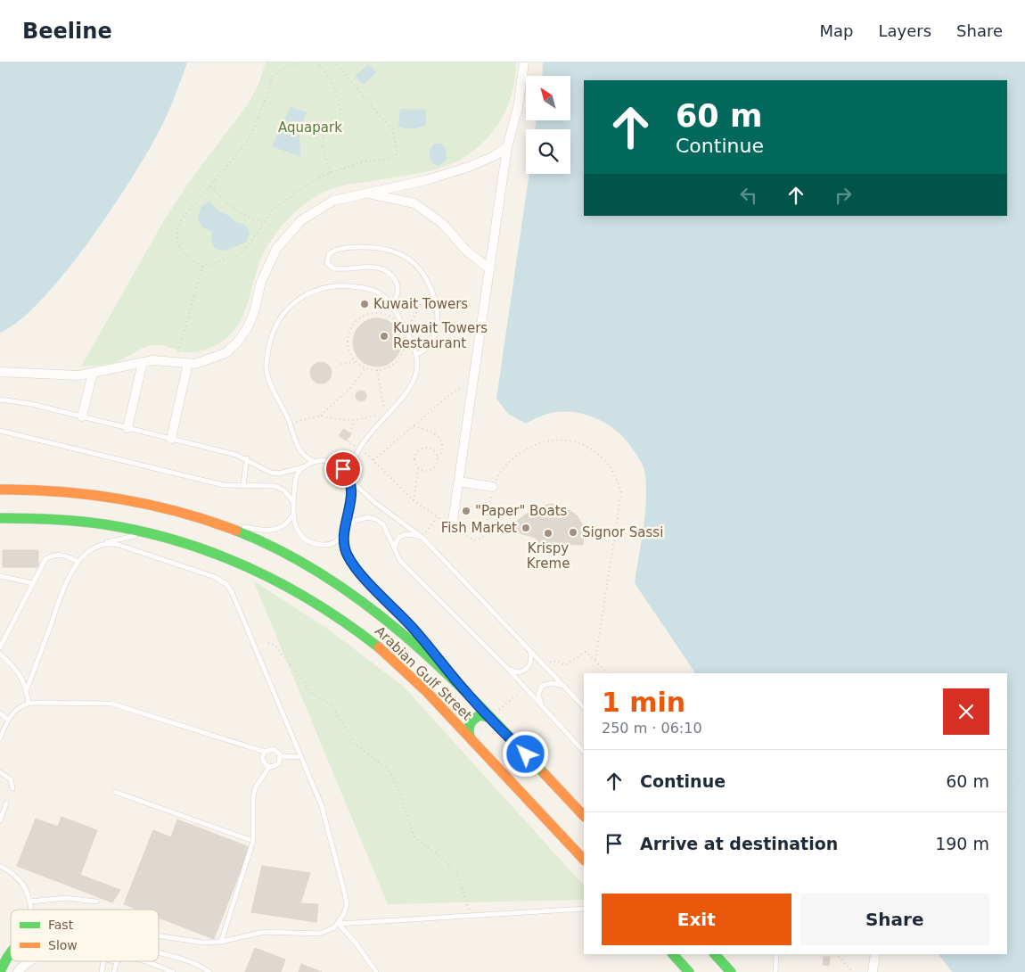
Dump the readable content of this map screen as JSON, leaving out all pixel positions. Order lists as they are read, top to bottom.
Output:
{
  "streets": {
    "main road": ["Arabian Gulf Street"]
  },
  "parks": ["Aquapark"],
  "places": [
    "Kuwait Towers",
    "Kuwait Towers Restaurant",
    "\"Paper\" Boats",
    "Fish Market",
    "Signor Sassi",
    "Krispy Kreme"
  ],
  "legend": ["Fast", "Slow"],
  "north": "top left",
  "page": {
    "header": "Beeline",
    "nav": ["Map", "Layers", "Share"],
    "turn": ["60 m", "Continue"],
    "heading": ["1 min", "250 m · 06:10"],
    "list": [
      {
        "name": "Continue",
        "value": "60 m"
      },
      {
        "name": "Arrive at destination",
        "value": "190 m"
      }
    ],
    "buttons": ["Exit", "Share"]
  }
}
